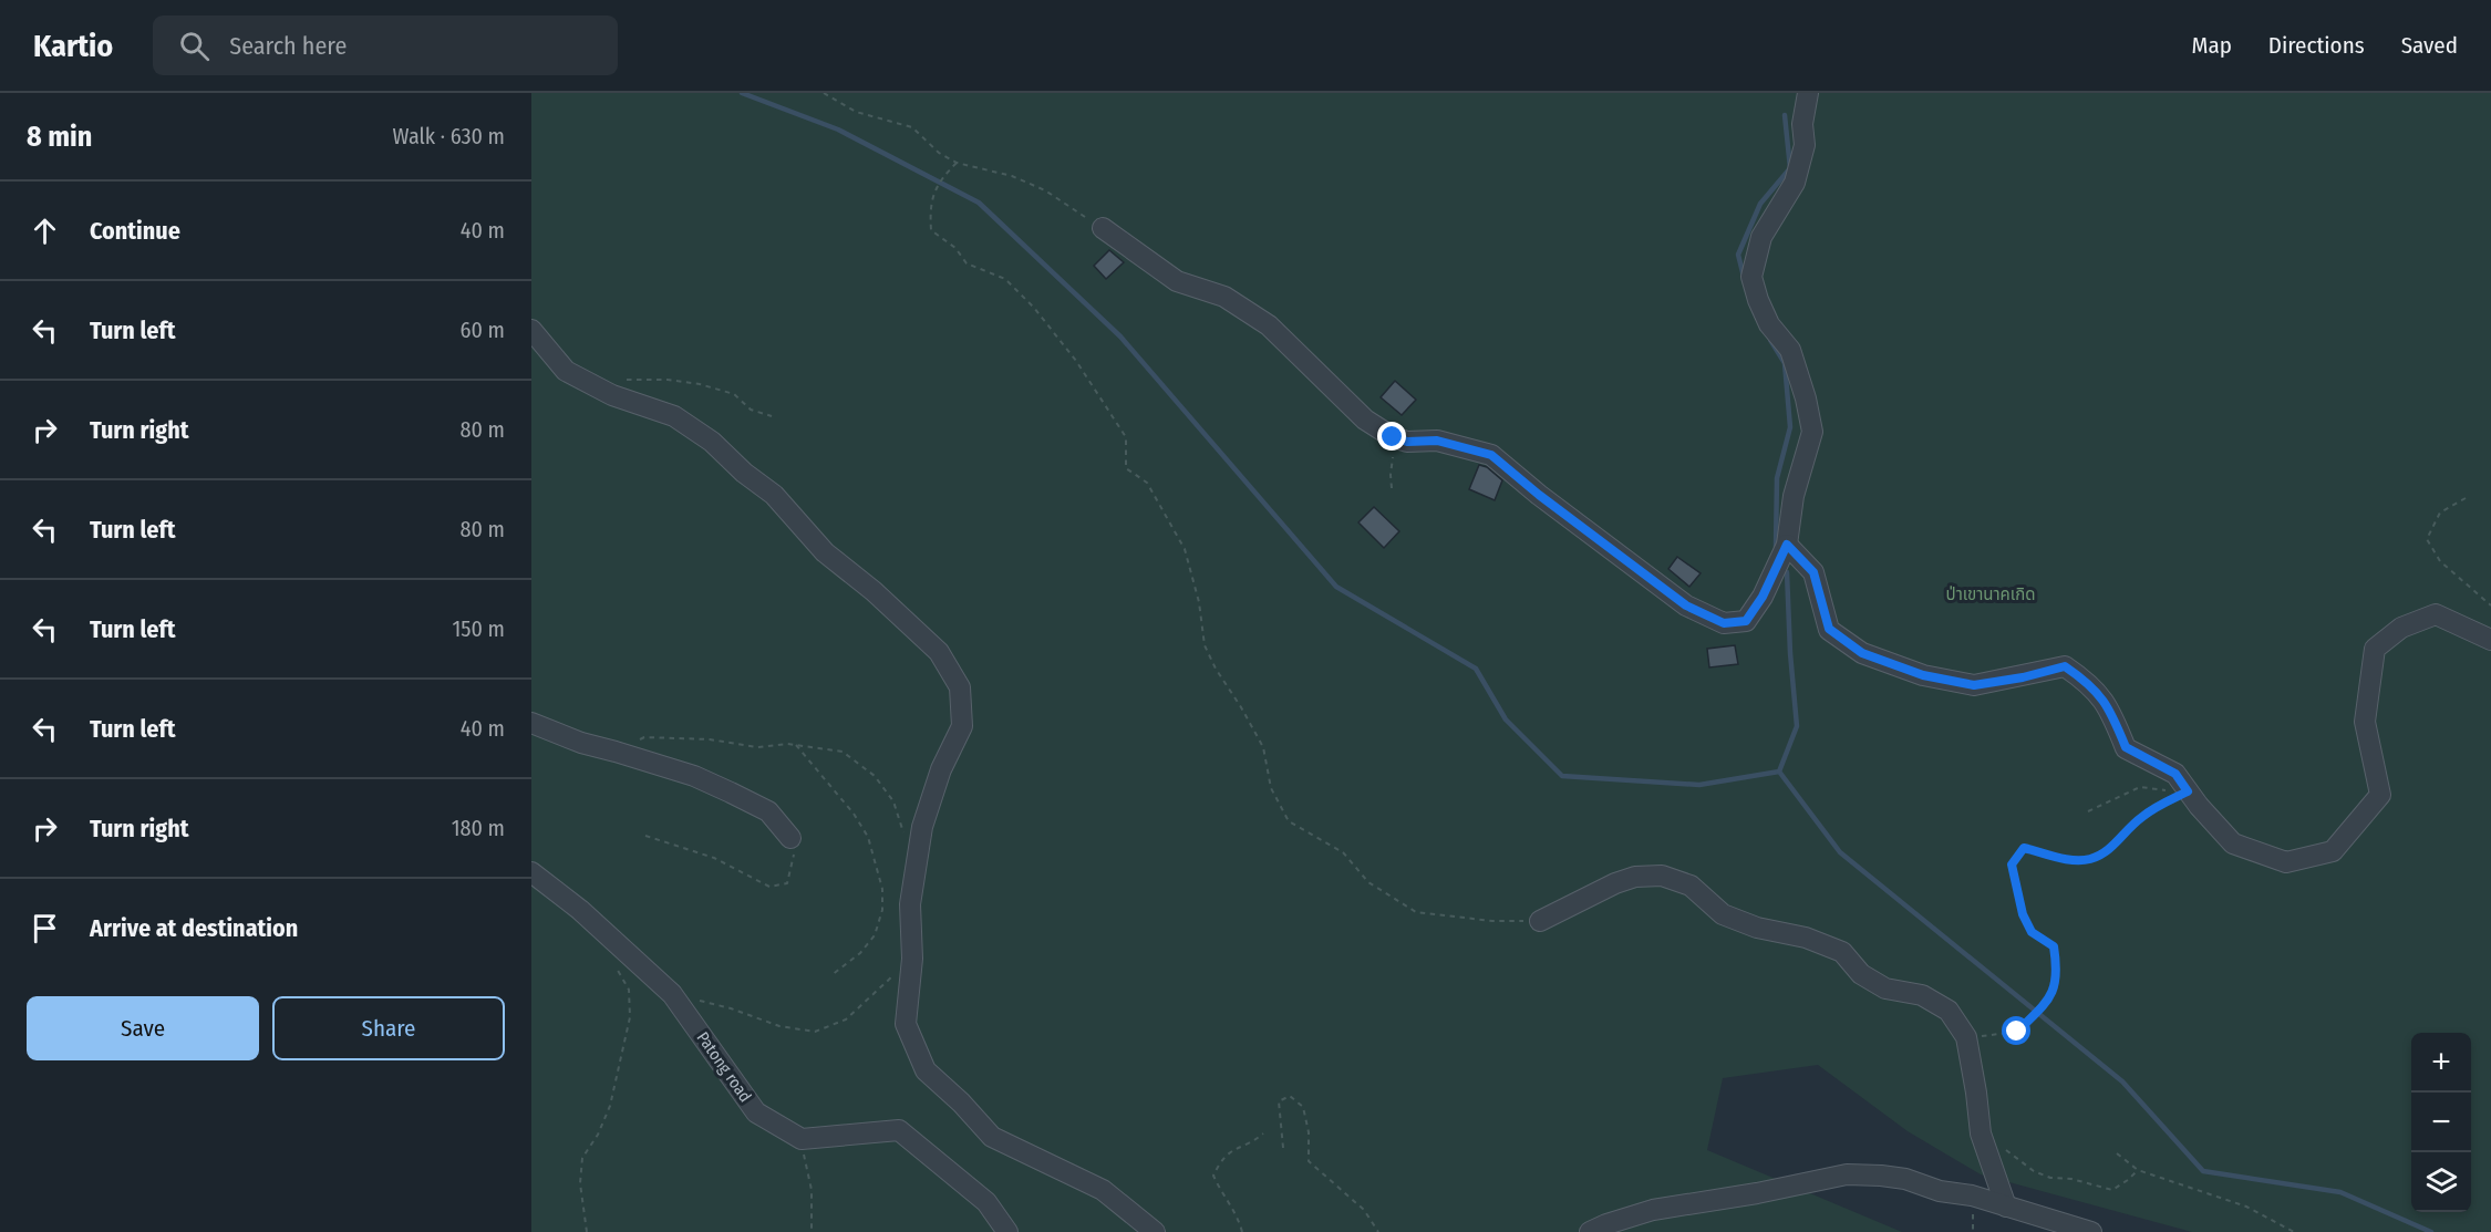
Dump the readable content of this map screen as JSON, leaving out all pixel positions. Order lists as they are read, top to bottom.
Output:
{
  "streets": {
    "street": ["Patong road"]
  },
  "parks": ["ป่าเขานาคเกิด"],
  "page": {
    "header": "Kartio",
    "search": "Search here",
    "nav": ["Map", "Directions", "Saved"],
    "heading": ["8 min", "Walk · 630 m"],
    "list": [
      ["Continue", "40 m"],
      ["Turn left", "60 m"],
      ["Turn right", "80 m"],
      ["Turn left", "80 m"],
      ["Turn left", "150 m"],
      ["Turn left", "40 m"],
      ["Turn right", "180 m"],
      "Arrive at destination"
    ],
    "buttons": ["Save", "Share"],
    "map_buttons": ["+", "−"]
  }
}
